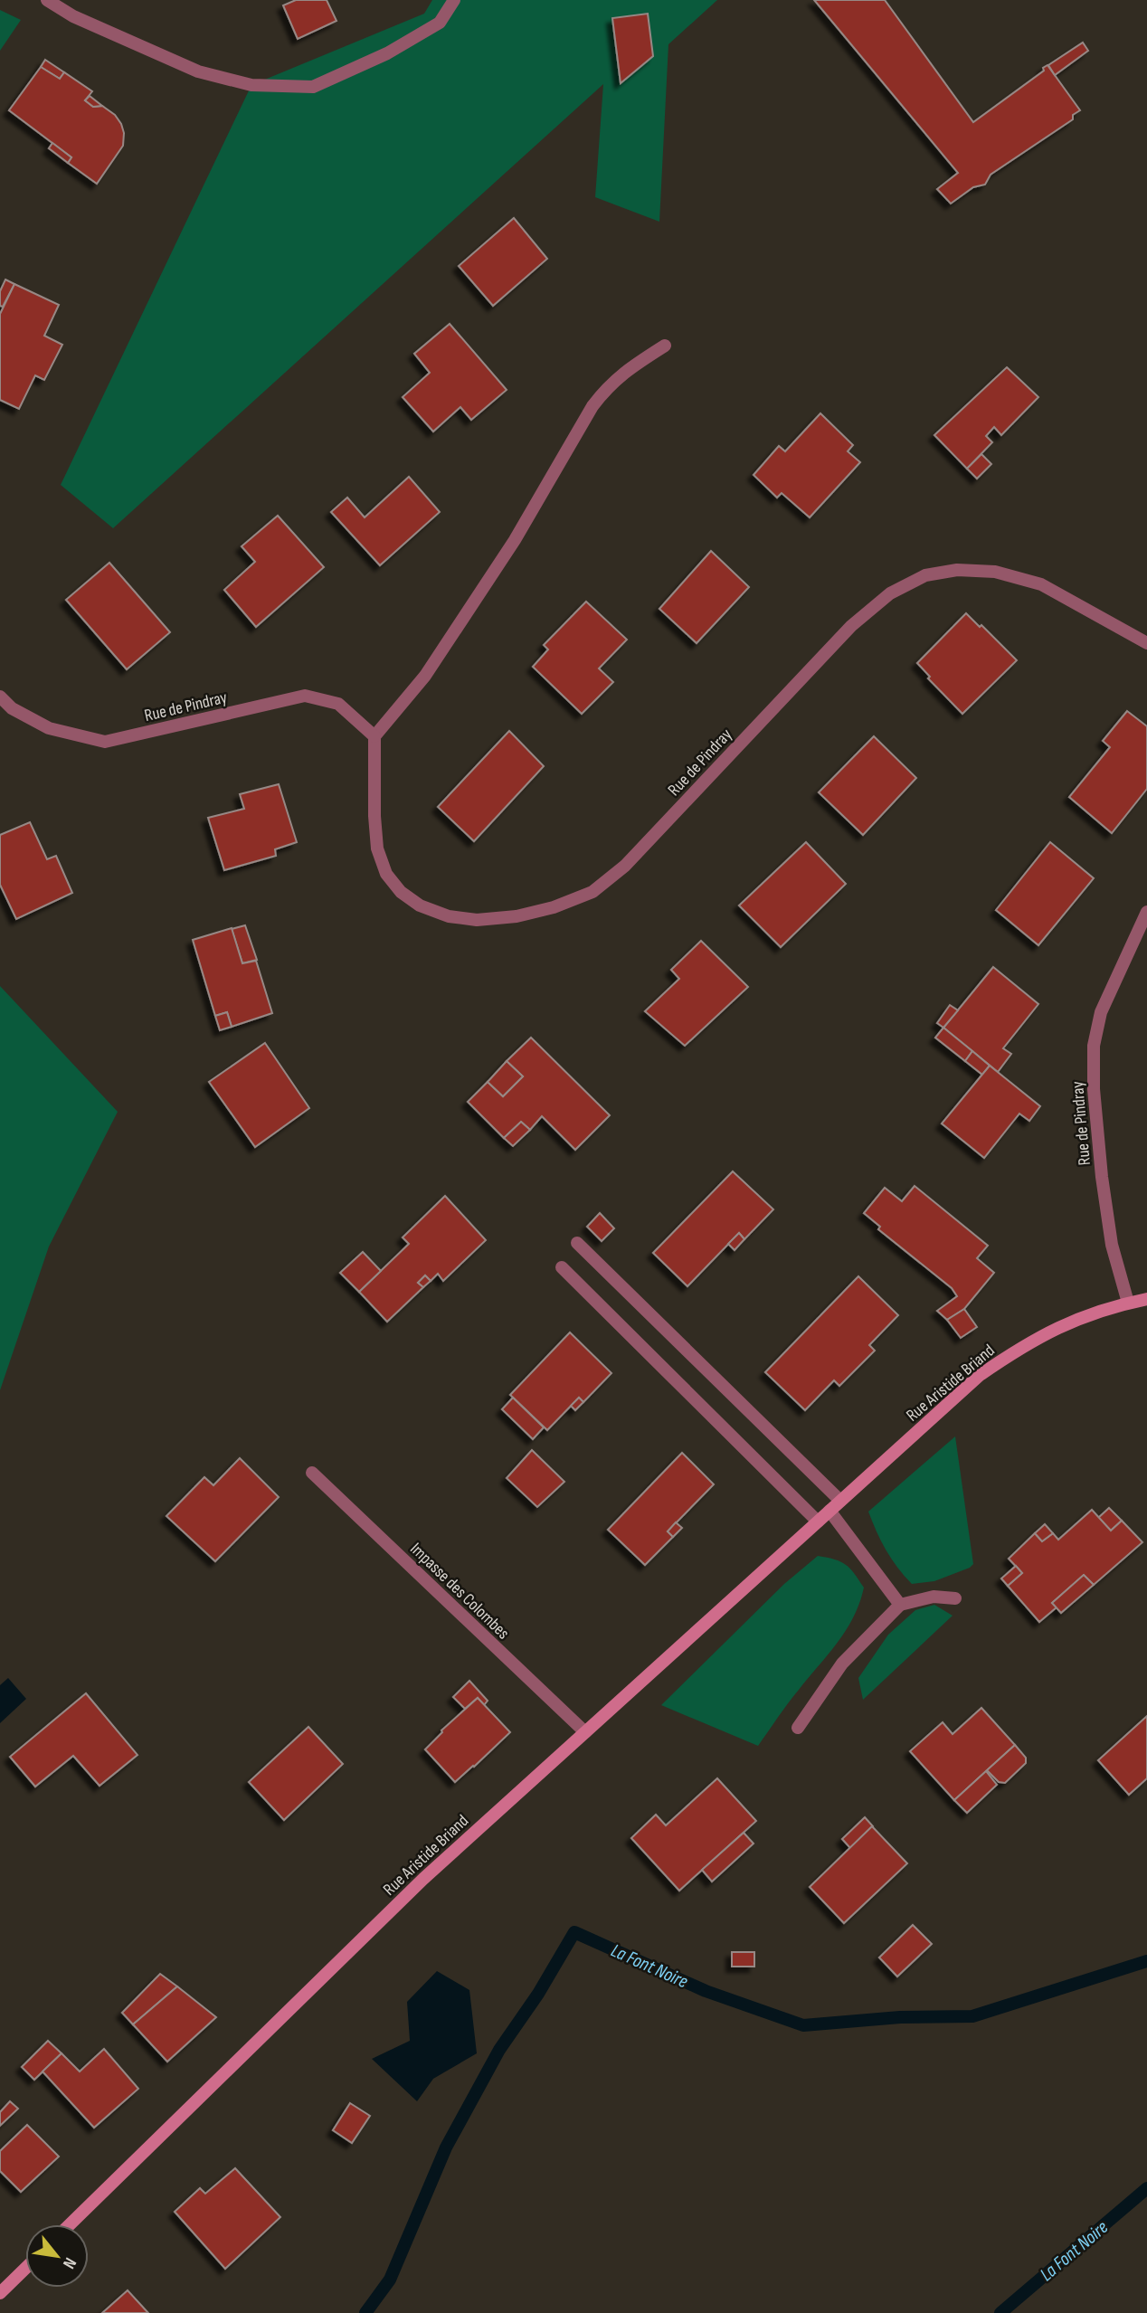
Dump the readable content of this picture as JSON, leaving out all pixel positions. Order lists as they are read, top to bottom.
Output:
{
  "streets": {
    "street": ["Rue de Pindray", "Rue Aristide Briand", "Impasse des Colombes"]
  },
  "crossings": [
    ["Rue de Pindray", "Rue Aristide Briand"],
    ["Rue Aristide Briand", "Impasse des Colombes"]
  ],
  "water": ["La Font Noire"],
  "north": "bottom right"
}
